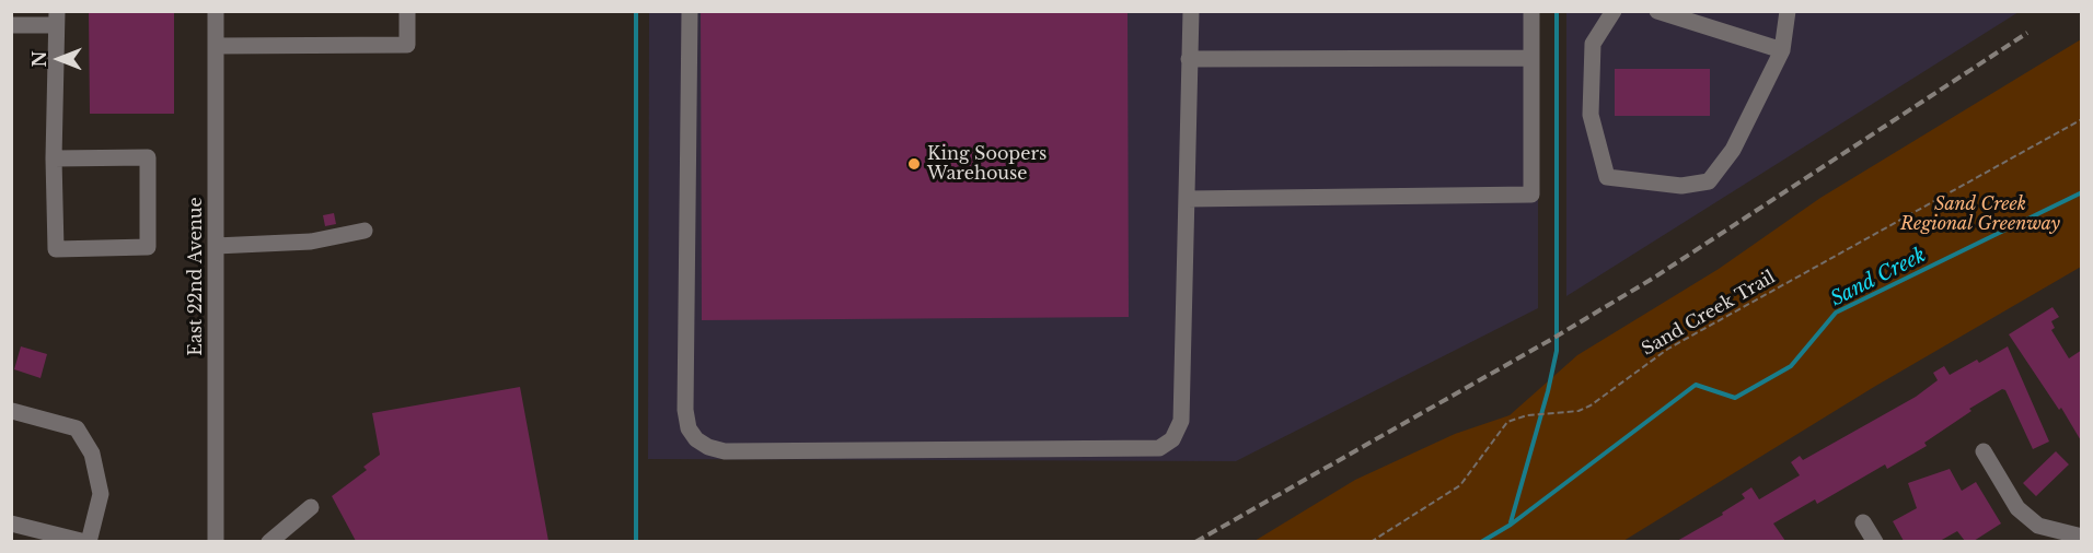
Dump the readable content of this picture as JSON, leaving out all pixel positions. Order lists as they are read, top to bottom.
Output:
{
  "streets": {
    "street": ["East 22nd Avenue"],
    "path": ["Sand Creek Trail"]
  },
  "water": ["Sand Creek"],
  "parks": ["Sand Creek Regional Greenway"],
  "places": ["King Soopers Warehouse"],
  "north": "left"
}
